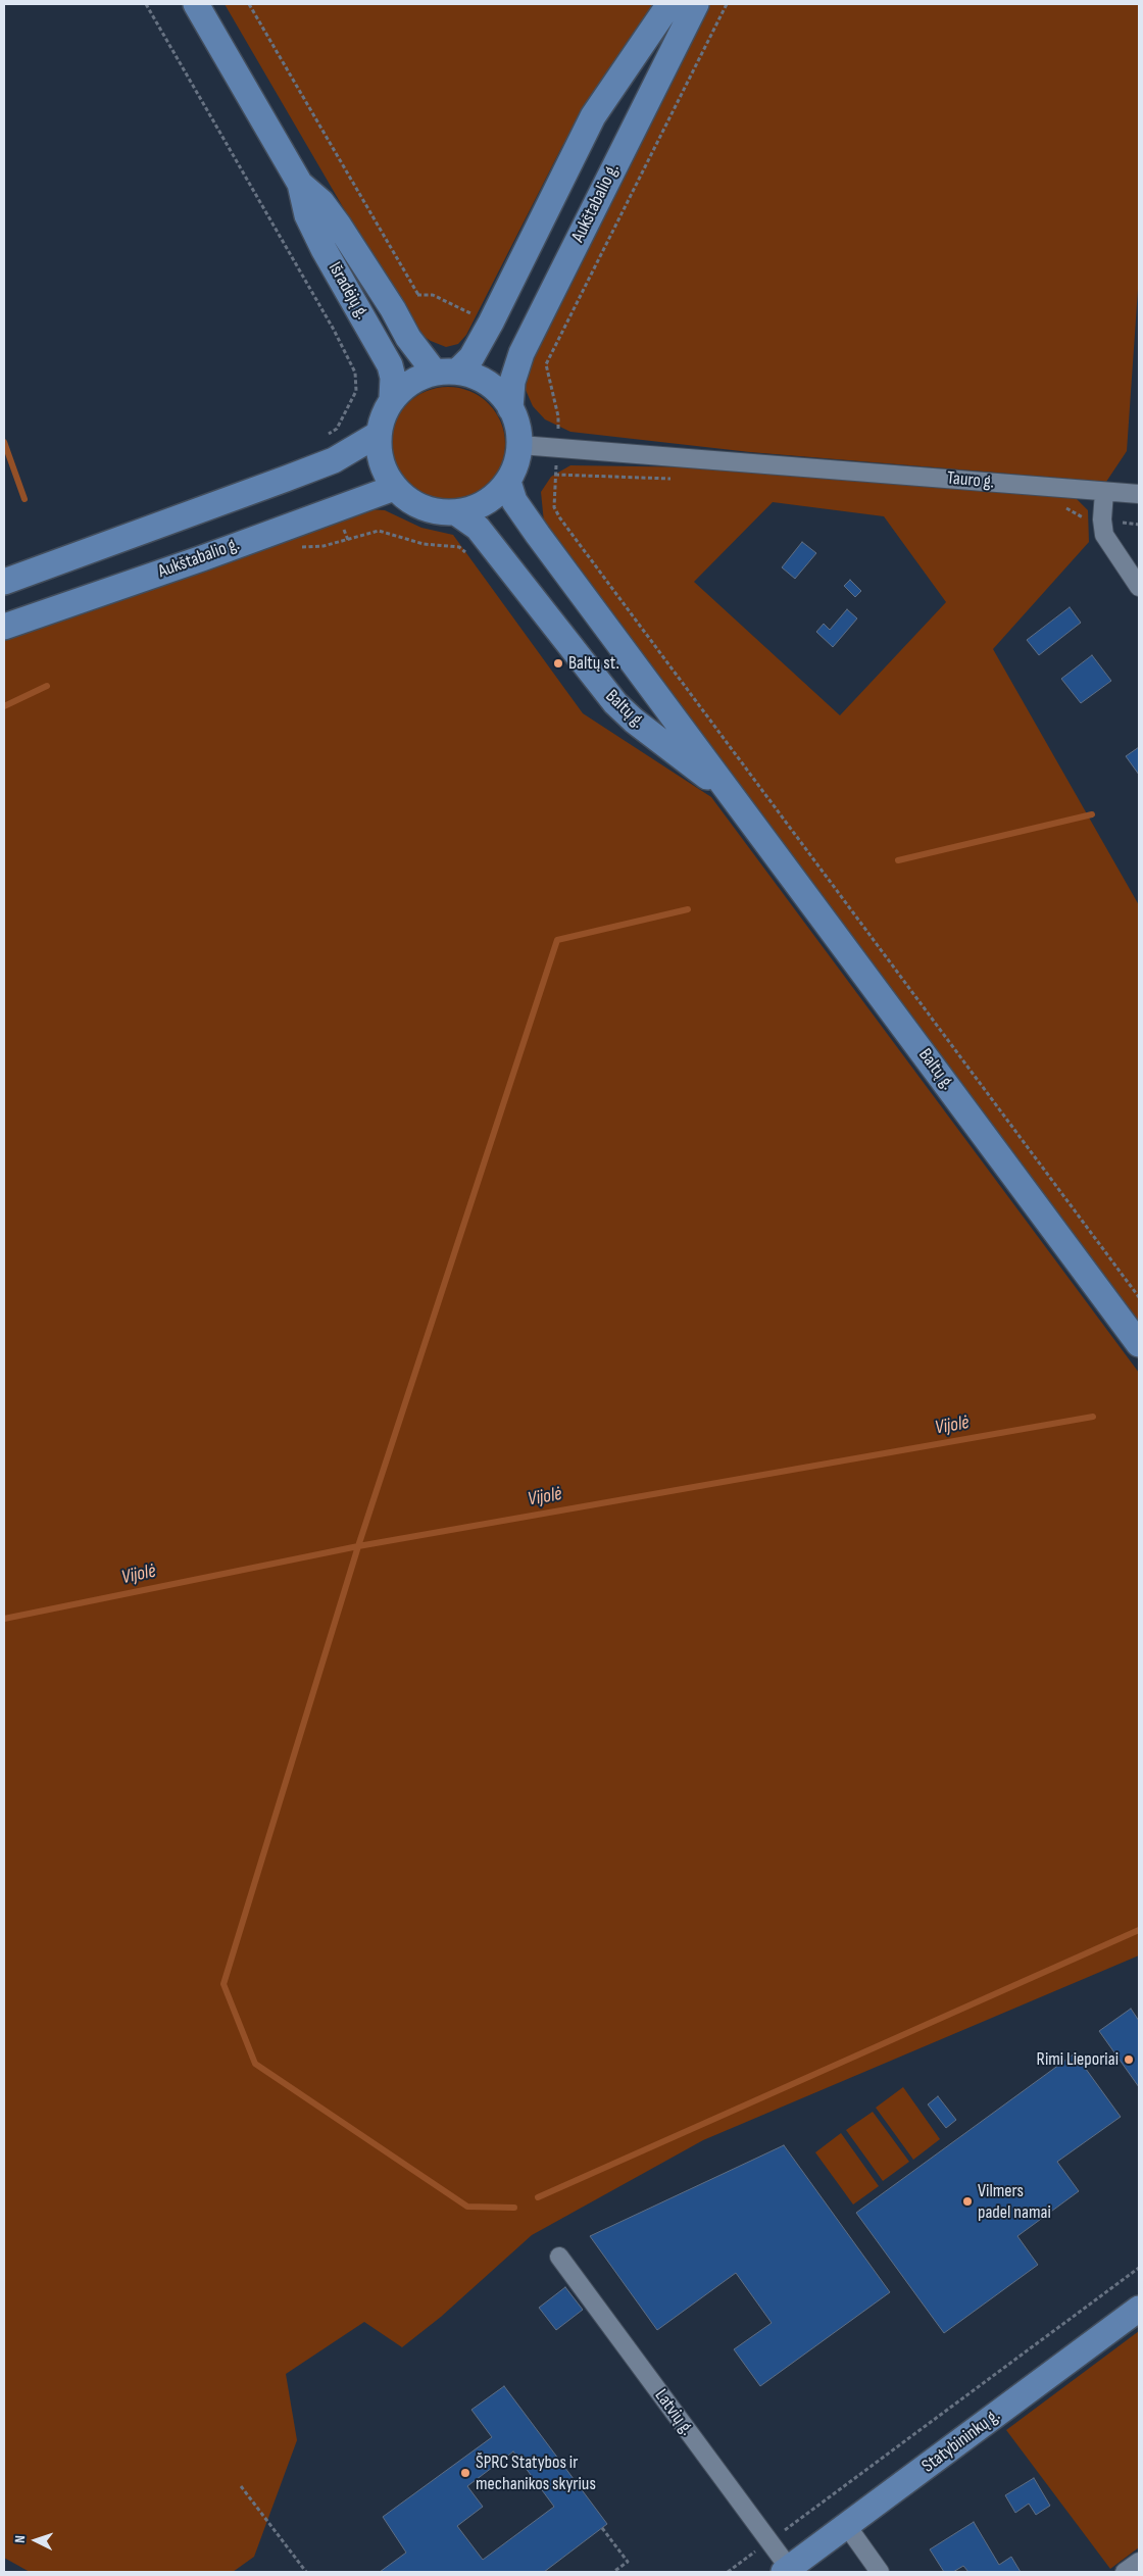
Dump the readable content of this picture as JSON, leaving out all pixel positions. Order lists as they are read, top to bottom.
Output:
{
  "streets": {
    "main road": [
      "Aukštabalio g.",
      "Išradėjų g.",
      "Baltų g.",
      "Statybininkų g."
    ],
    "street": ["Tauro g.", "Latvių g."]
  },
  "crossings": [
    ["Aukštabalio g.", "Išradėjų g."],
    ["Aukštabalio g.", "Tauro g."],
    ["Aukštabalio g.", "Baltų g."],
    ["Išradėjų g.", "Tauro g."],
    ["Išradėjų g.", "Baltų g."],
    ["Tauro g.", "Baltų g."],
    ["Latvių g.", "Statybininkų g."]
  ],
  "water": ["Vijolė"],
  "places": [
    "Baltų st.",
    "Rimi Lieporiai",
    "Vilmers padel namai",
    "ŠPRC Statybos ir mechanikos skyrius"
  ],
  "north": "left"
}
